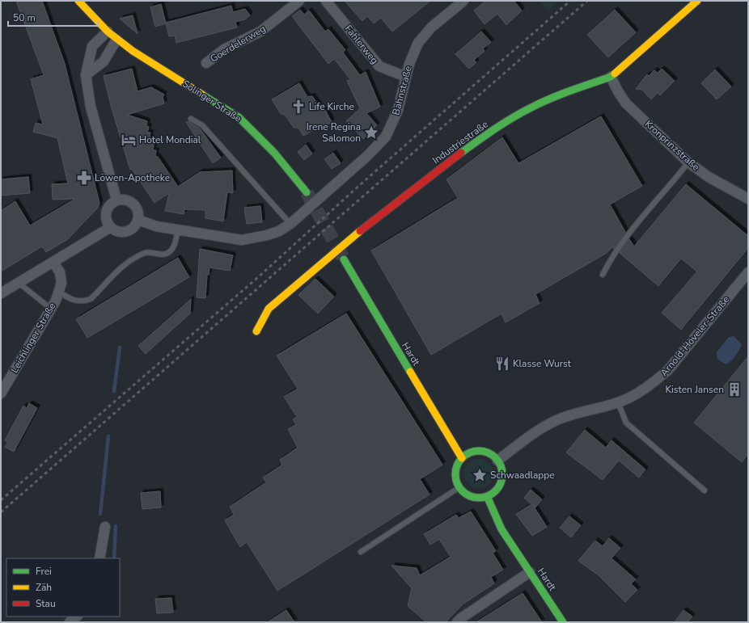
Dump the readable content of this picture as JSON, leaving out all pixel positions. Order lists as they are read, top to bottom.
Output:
{
  "streets": {
    "main road": ["Solinger Straße", "Industriestraße", "Hardt"],
    "street": [
      "Goerdelerweg",
      "Fahlerweg",
      "Bahnstraße",
      "Kronprinzstraße",
      "Arnold-Höveler-Straße",
      "Leichlinger Straße"
    ]
  },
  "crossings": [
    ["Fahlerweg", "Bahnstraße"],
    ["Industriestraße", "Kronprinzstraße"],
    ["Arnold-Höveler-Straße", "Hardt"]
  ],
  "places": {
    "church": ["Life Kirche"],
    "place": ["Irene Regina Salomon", "Schwaadlappe"],
    "hotel": ["Hotel Mondial"],
    "pharmacy": ["Löwen-Apotheke"],
    "restaurant": ["Klasse Wurst"],
    "building": ["Kisten Jansen"]
  },
  "legend": ["Frei", "Zäh", "Stau"],
  "scale_bar": "50 m"
}
